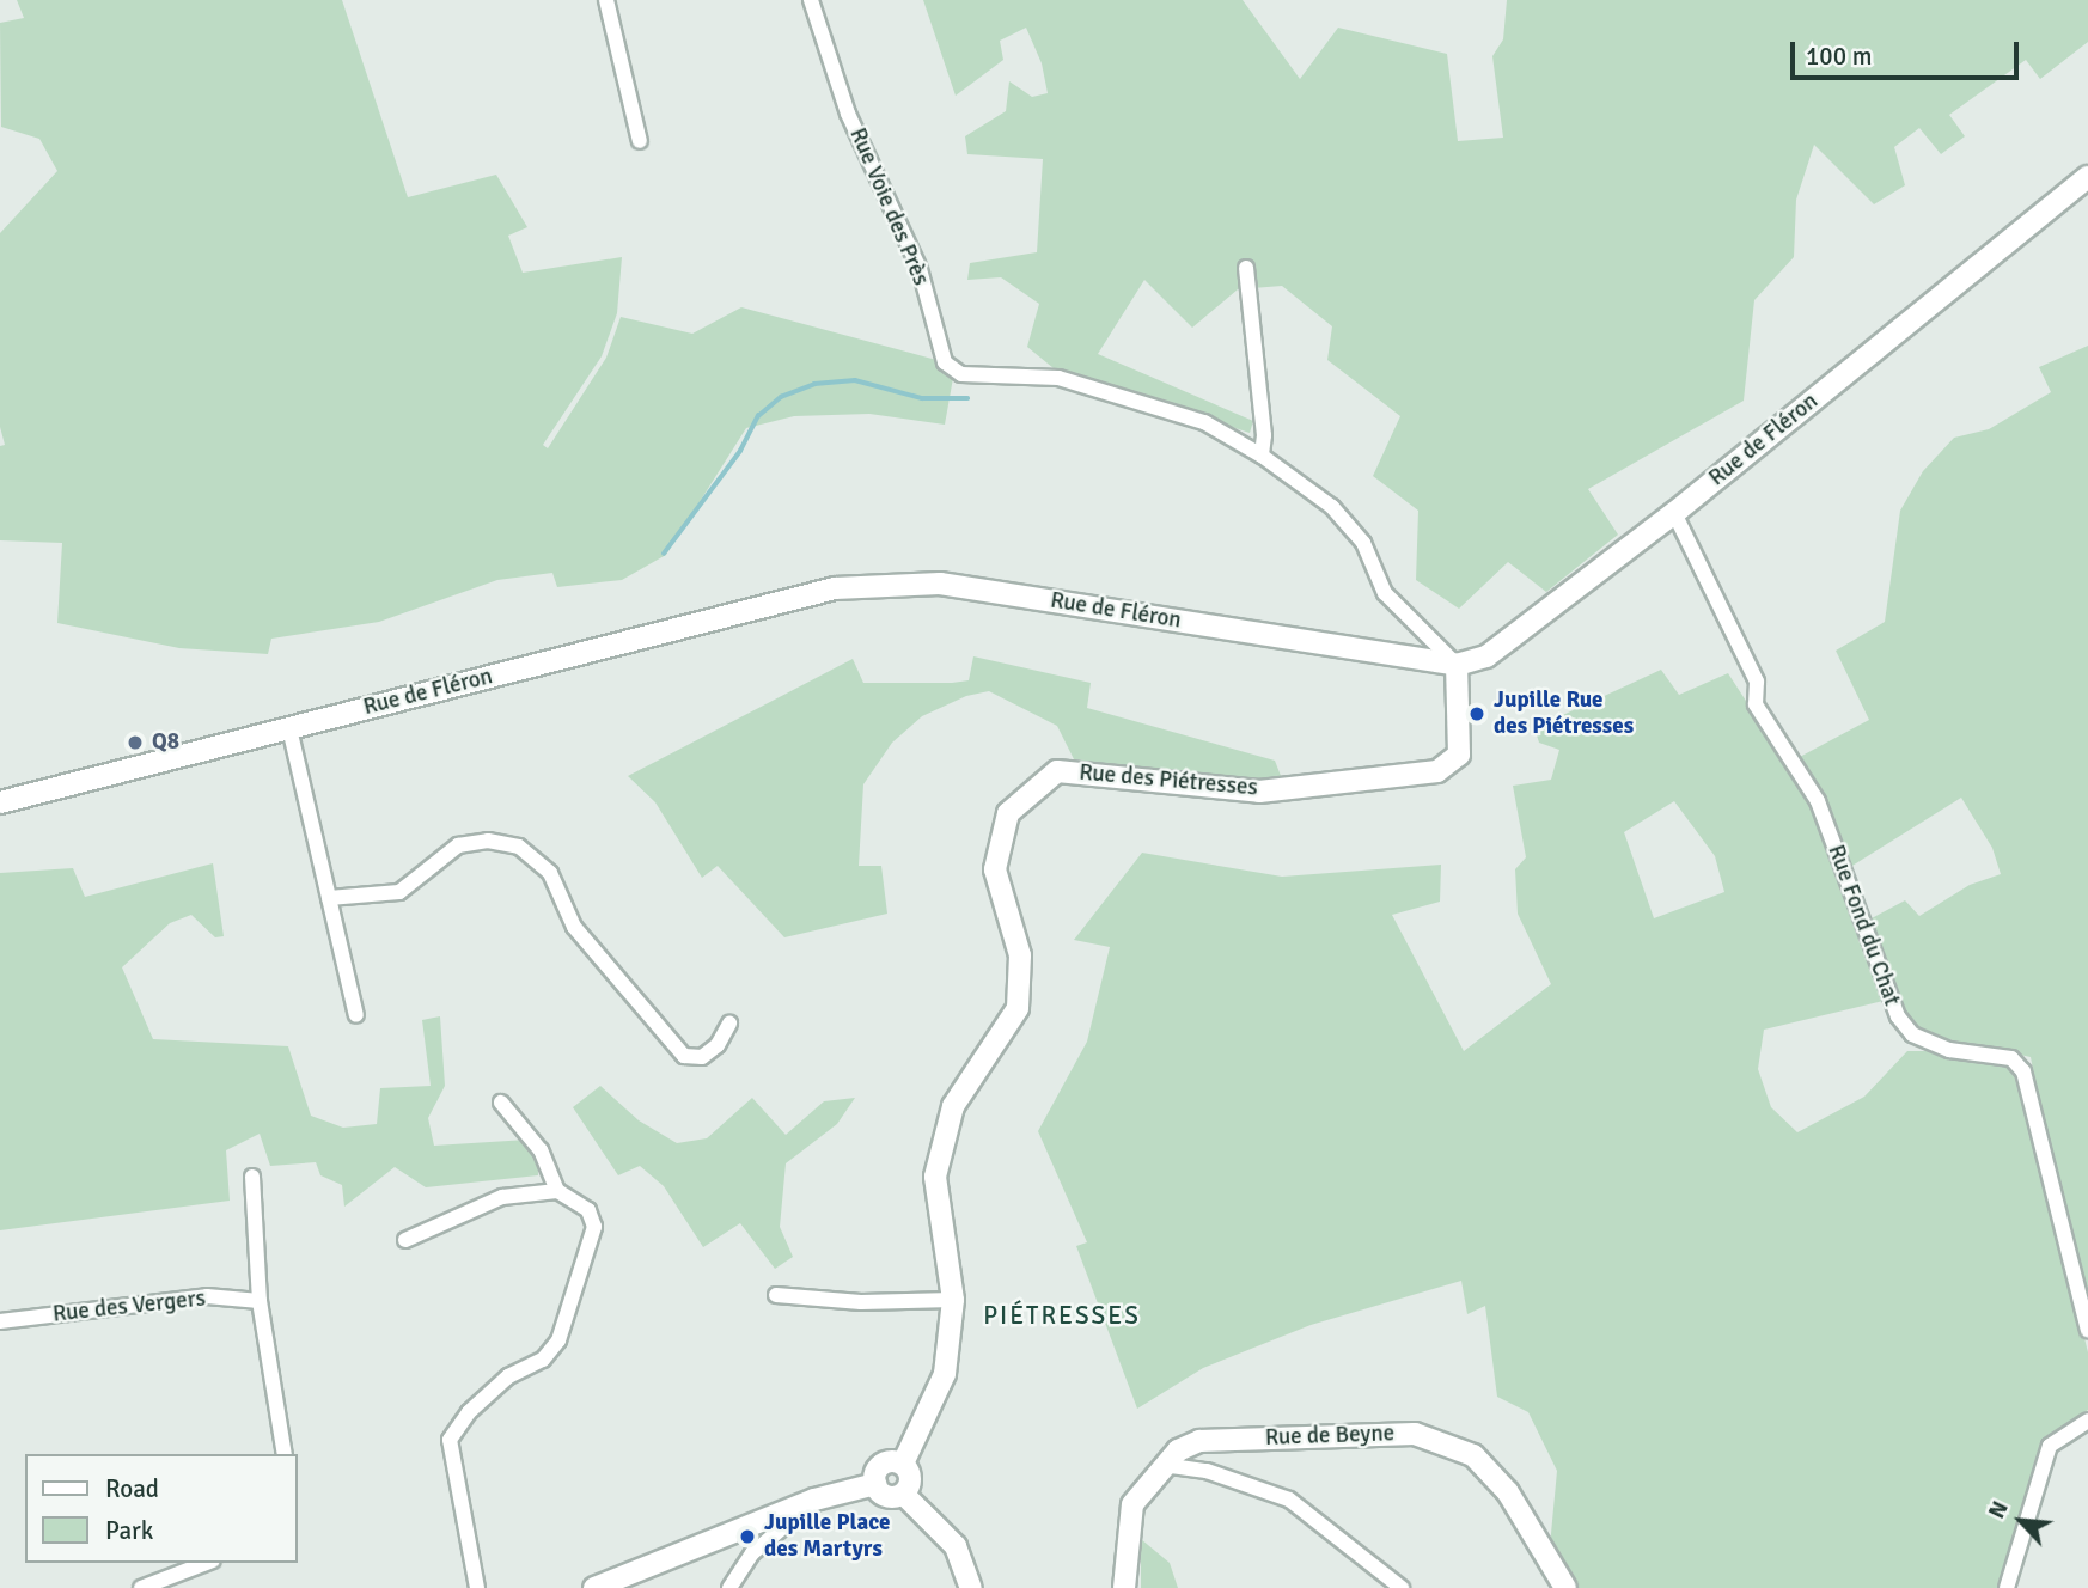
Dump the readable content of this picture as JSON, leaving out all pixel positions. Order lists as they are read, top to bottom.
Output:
{
  "streets": {
    "street": [
      "Rue Voie des Près",
      "Rue de Fléron",
      "Rue des Piétresses",
      "Rue Fond du Chat",
      "Rue des Vergers",
      "Rue de Beyne"
    ]
  },
  "crossings": [
    ["Rue Voie des Près", "Rue de Fléron"],
    ["Rue Voie des Près", "Rue des Piétresses"],
    ["Rue de Fléron", "Rue des Piétresses"],
    ["Rue de Fléron", "Rue Fond du Chat"]
  ],
  "districts": ["PIÉTRESSES"],
  "places": ["Jupille Rue des Piétresses", "Q8", "Jupille Place des Martyrs"],
  "legend": ["Road", "Park"],
  "scale_bar": "100 m",
  "north": "top left"
}
